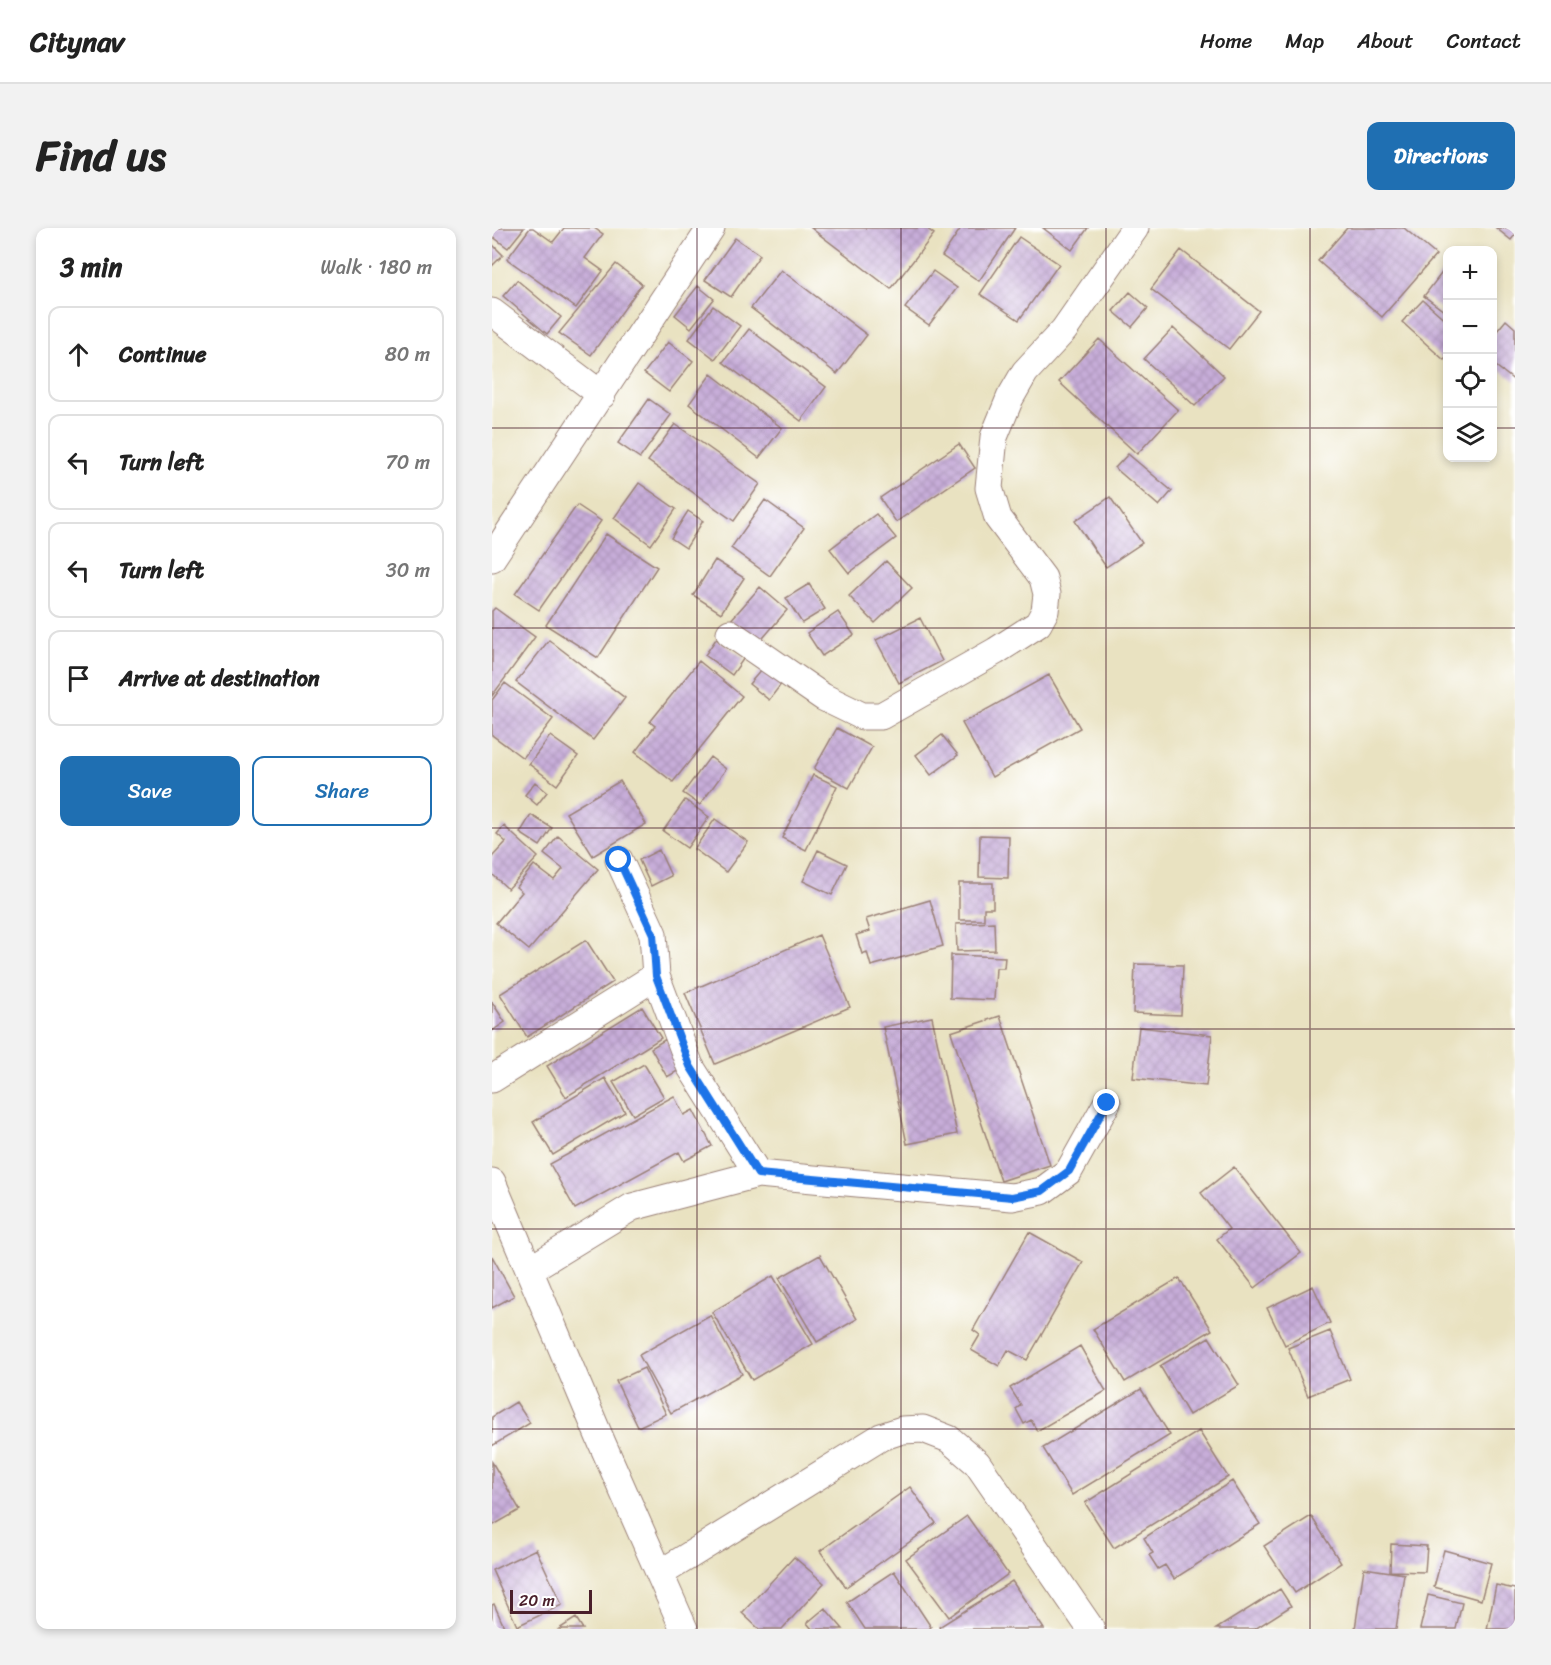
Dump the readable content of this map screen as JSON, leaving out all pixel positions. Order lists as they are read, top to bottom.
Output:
{
  "scale_bar": "20 m",
  "page": {
    "header": "Citynav",
    "nav": [
      "Home",
      "Map",
      "About",
      "Contact"
    ],
    "title": "Find us",
    "buttons": [
      "Directions",
      ["Save", "Share"]
    ],
    "heading": ["3 min", "Walk · 180 m"],
    "map_buttons": ["+", "−"],
    "list": [
      ["Continue", "80 m"],
      ["Turn left", "70 m"],
      ["Turn left", "30 m"],
      "Arrive at destination"
    ],
    "scale": "20 m"
  }
}
